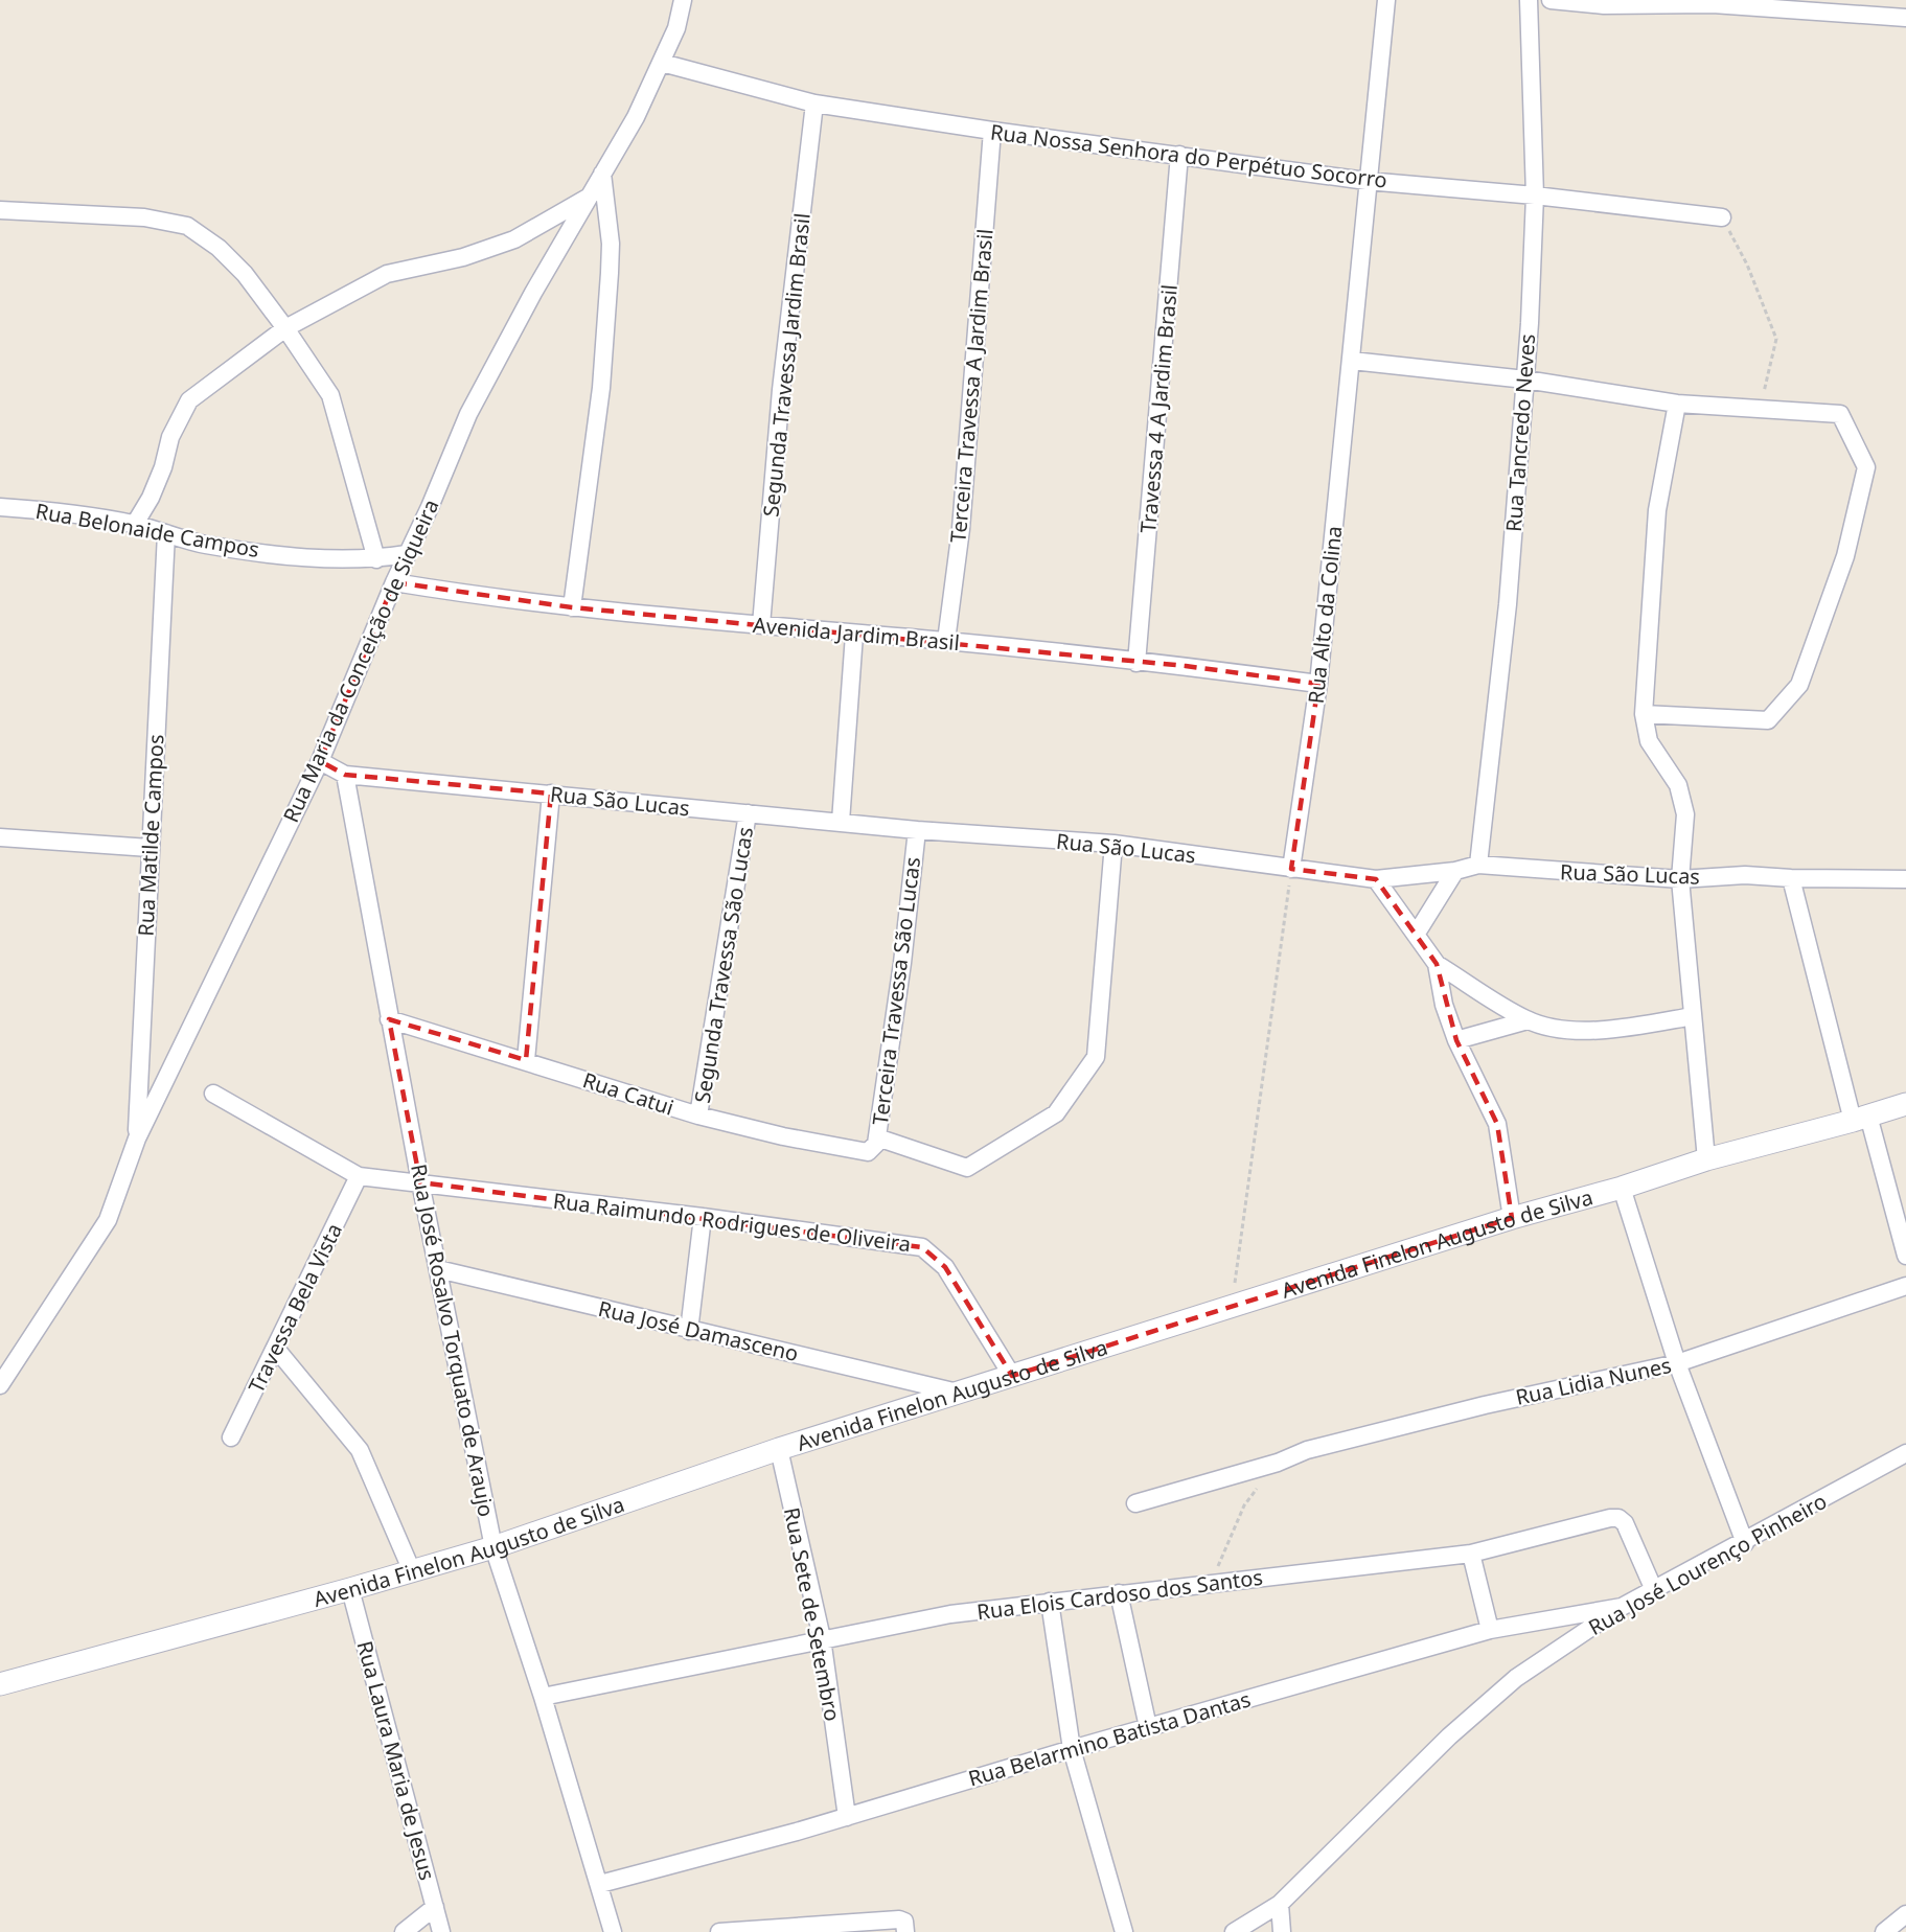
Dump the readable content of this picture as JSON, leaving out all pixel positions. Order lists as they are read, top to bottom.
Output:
{
  "streets": {
    "street": [
      "Rua Nossa Senhora do Perpétuo Socorro",
      "Segunda Travessa Jardim Brasil",
      "Terceira Travessa A Jardim Brasil",
      "Travessa 4 A Jardim Brasil",
      "Rua Tancredo Neves",
      "Rua Belonaide Campos",
      "Rua Alto da Colina",
      "Avenida Jardim Brasil",
      "Rua Maria da Conceição de Siqueira",
      "Rua São Lucas",
      "Rua Matilde Campos",
      "Segunda Travessa São Lucas",
      "Terceira Travessa São Lucas",
      "Rua Catui",
      "Rua Raimundo Rodrigues de Oliveira",
      "Avenida Finelon Augusto de Silva",
      "Travessa Bela Vista",
      "Rua José Damasceno",
      "Rua José Rosalvo Torquato de Araujo",
      "Rua Lidia Nunes",
      "Rua José Lourenço Pinheiro",
      "Rua Elois Cardoso dos Santos",
      "Rua Sete de Setembro",
      "Rua Belarmino Batista Dantas",
      "Rua Laura Maria de Jesus"
    ]
  },
  "crossings": [
    ["Rua Nossa Senhora do Perpétuo Socorro", "Segunda Travessa Jardim Brasil"],
    ["Rua Nossa Senhora do Perpétuo Socorro", "Terceira Travessa A Jardim Brasil"],
    ["Rua Nossa Senhora do Perpétuo Socorro", "Travessa 4 A Jardim Brasil"],
    ["Rua Nossa Senhora do Perpétuo Socorro", "Rua Tancredo Neves"],
    ["Rua Nossa Senhora do Perpétuo Socorro", "Rua Alto da Colina"],
    ["Rua Nossa Senhora do Perpétuo Socorro", "Rua Maria da Conceição de Siqueira"],
    ["Segunda Travessa Jardim Brasil", "Avenida Jardim Brasil"],
    ["Terceira Travessa A Jardim Brasil", "Avenida Jardim Brasil"],
    ["Travessa 4 A Jardim Brasil", "Avenida Jardim Brasil"],
    ["Rua Tancredo Neves", "Rua São Lucas"],
    ["Rua Belonaide Campos", "Rua Maria da Conceição de Siqueira"],
    ["Rua Belonaide Campos", "Rua Matilde Campos"],
    ["Rua Alto da Colina", "Avenida Jardim Brasil"],
    ["Rua Alto da Colina", "Rua São Lucas"],
    ["Avenida Jardim Brasil", "Rua Maria da Conceição de Siqueira"],
    ["Rua Maria da Conceição de Siqueira", "Rua Matilde Campos"],
    ["Rua São Lucas", "Segunda Travessa São Lucas"],
    ["Rua São Lucas", "Terceira Travessa São Lucas"],
    ["Rua São Lucas", "Rua Catui"],
    ["Rua São Lucas", "Rua José Rosalvo Torquato de Araujo"],
    ["Segunda Travessa São Lucas", "Rua Catui"],
    ["Terceira Travessa São Lucas", "Rua Catui"],
    ["Rua Catui", "Rua José Rosalvo Torquato de Araujo"],
    ["Rua Raimundo Rodrigues de Oliveira", "Avenida Finelon Augusto de Silva"],
    ["Rua Raimundo Rodrigues de Oliveira", "Travessa Bela Vista"],
    ["Rua Raimundo Rodrigues de Oliveira", "Rua José Rosalvo Torquato de Araujo"],
    ["Avenida Finelon Augusto de Silva", "Rua José Damasceno"],
    ["Avenida Finelon Augusto de Silva", "Rua José Rosalvo Torquato de Araujo"],
    ["Avenida Finelon Augusto de Silva", "Rua Sete de Setembro"],
    ["Avenida Finelon Augusto de Silva", "Rua Laura Maria de Jesus"],
    ["Rua José Damasceno", "Rua José Rosalvo Torquato de Araujo"],
    ["Rua José Rosalvo Torquato de Araujo", "Rua Elois Cardoso dos Santos"],
    ["Rua José Rosalvo Torquato de Araujo", "Rua Belarmino Batista Dantas"],
    ["Rua José Lourenço Pinheiro", "Rua Elois Cardoso dos Santos"],
    ["Rua José Lourenço Pinheiro", "Rua Belarmino Batista Dantas"],
    ["Rua Elois Cardoso dos Santos", "Rua Sete de Setembro"],
    ["Rua Sete de Setembro", "Rua Belarmino Batista Dantas"]
  ]
}
